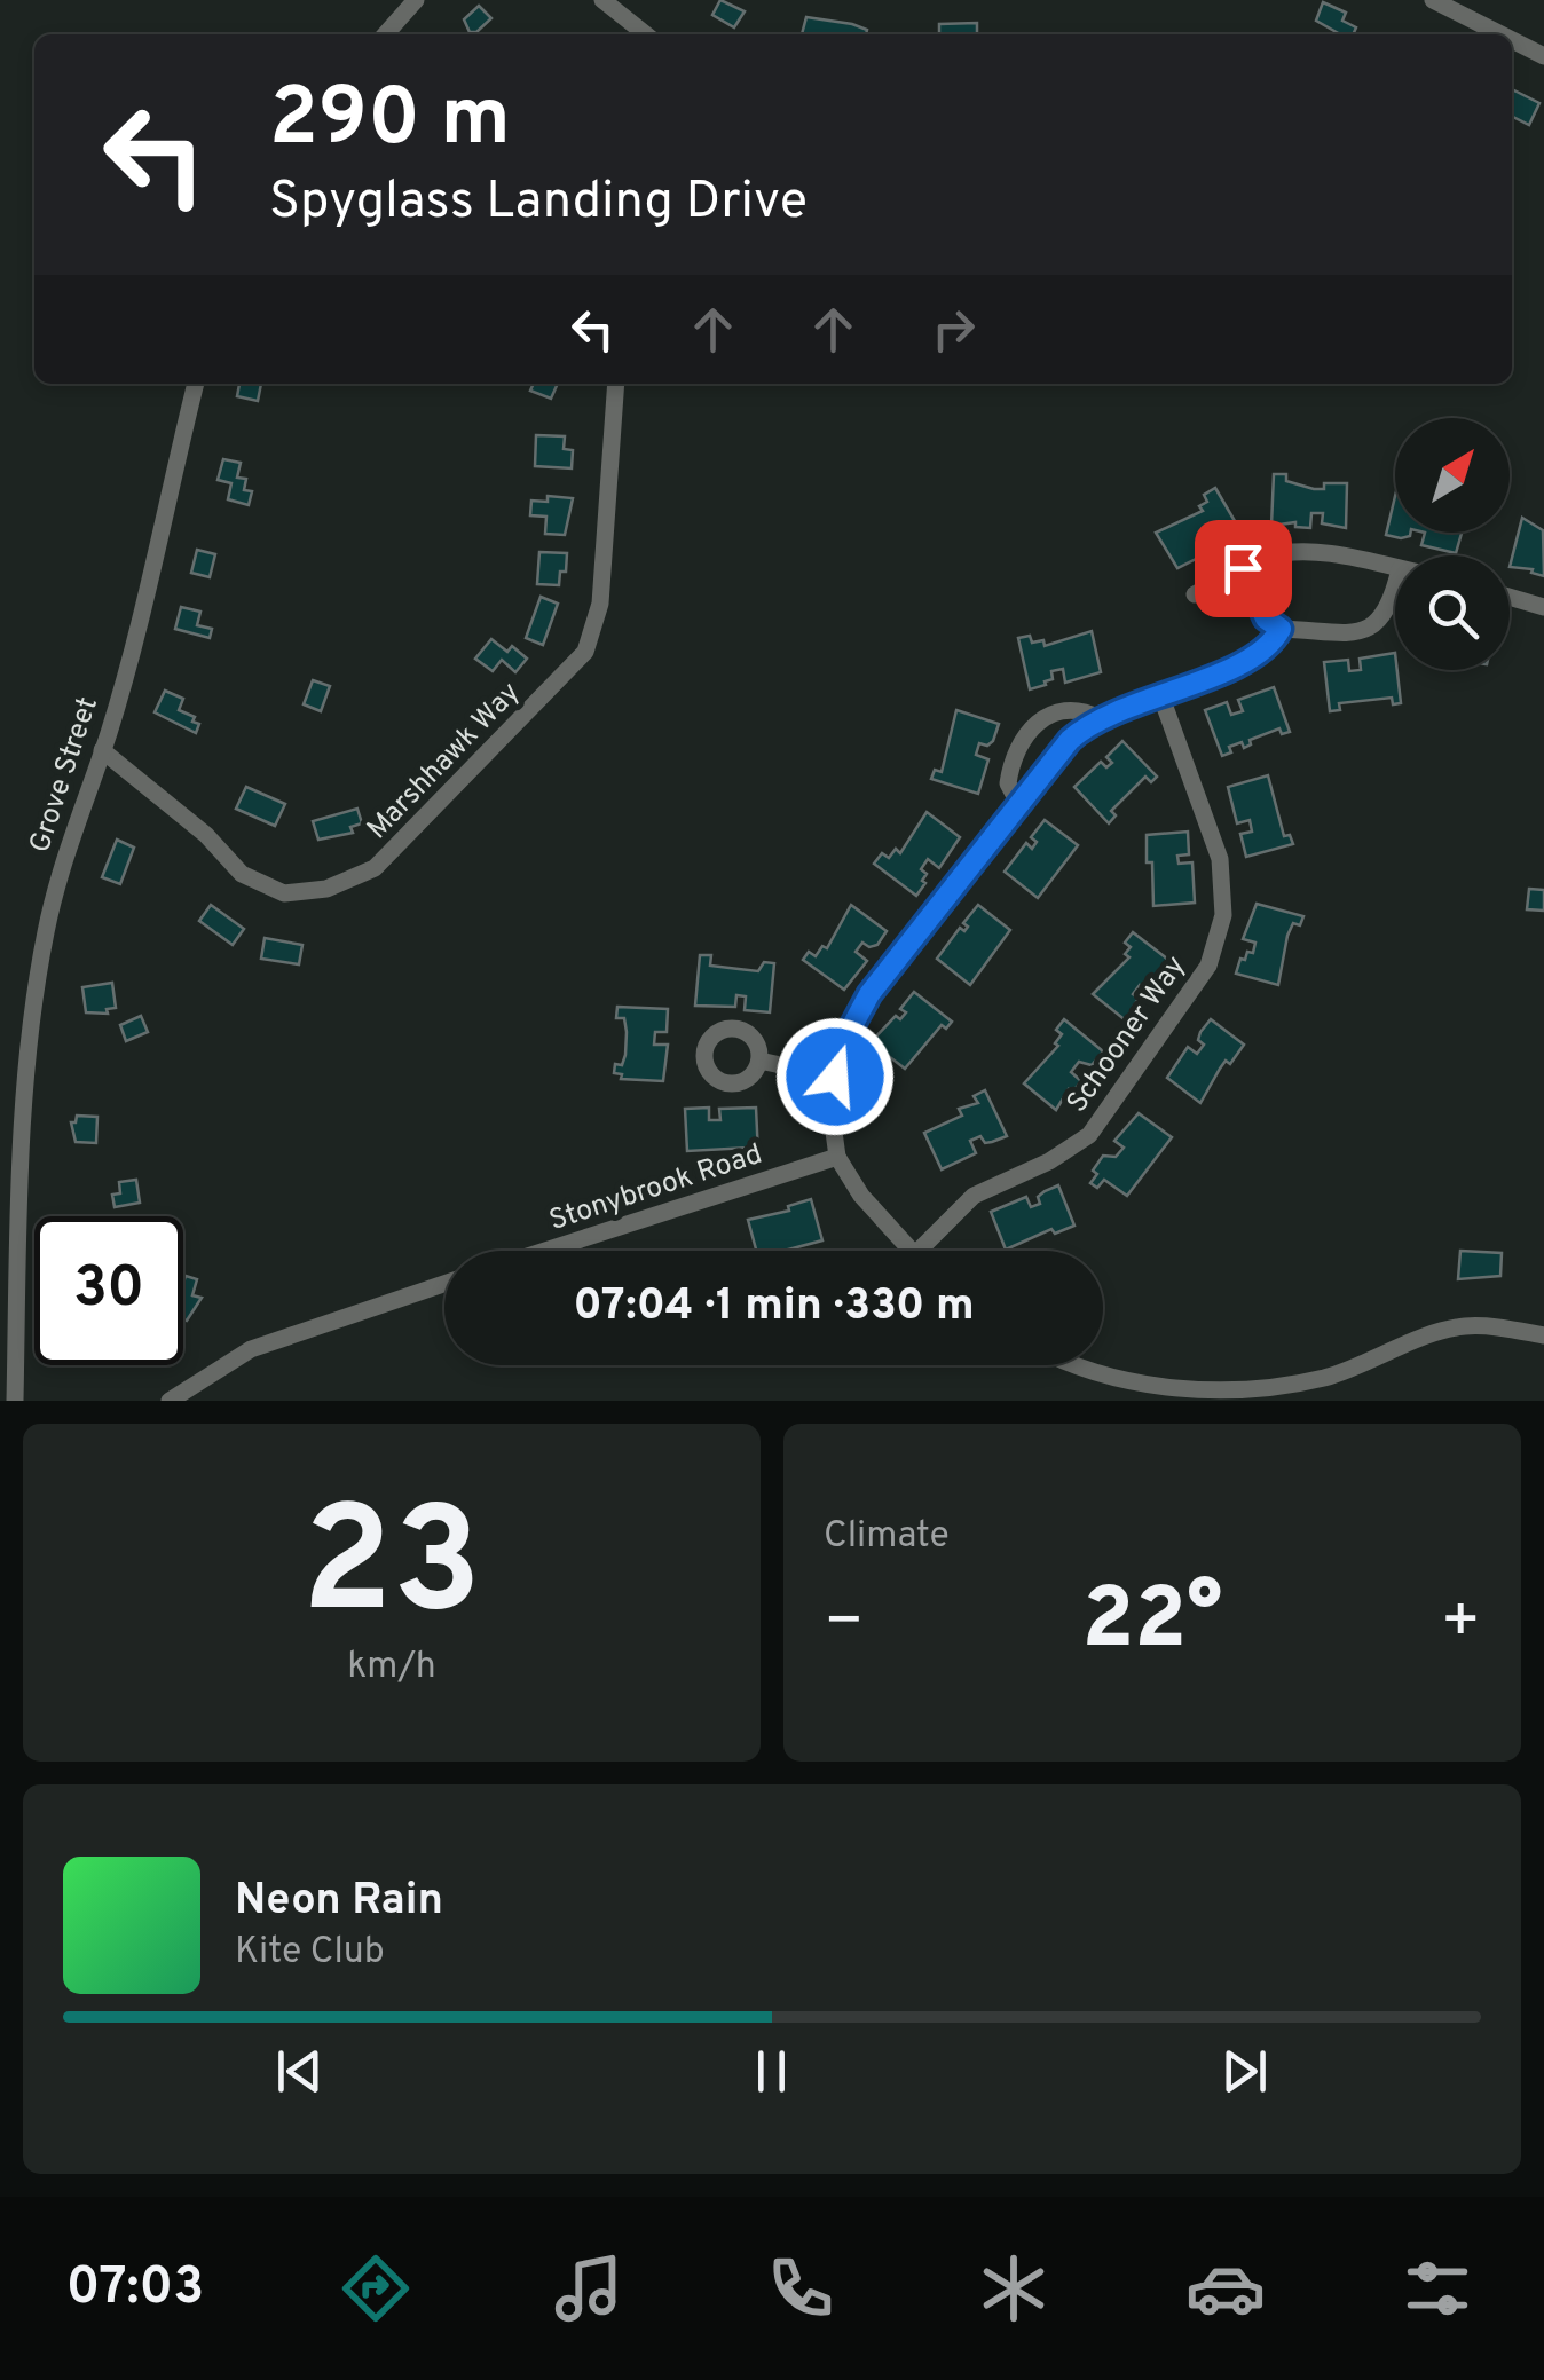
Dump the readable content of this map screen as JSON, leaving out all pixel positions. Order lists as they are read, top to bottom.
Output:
{
  "streets": {
    "street": [
      "Marshhawk Way",
      "Grove Street",
      "Schooner Way",
      "Stonybrook Road"
    ]
  },
  "crossings": [
    ["Marshhawk Way", "Grove Street"]
  ],
  "north": "top right",
  "page": {
    "turn": ["290 m", "Spyglass Landing Drive"],
    "limit": "30",
    "trip": "07:04 · 1 min · 330 m",
    "tile": [
      ["23", "km/h"],
      "Climate"
    ],
    "heat": ["−", "22°", "+"],
    "song": ["Neon Rain", "Kite Club"],
    "tabs": "07:03"
  }
}
